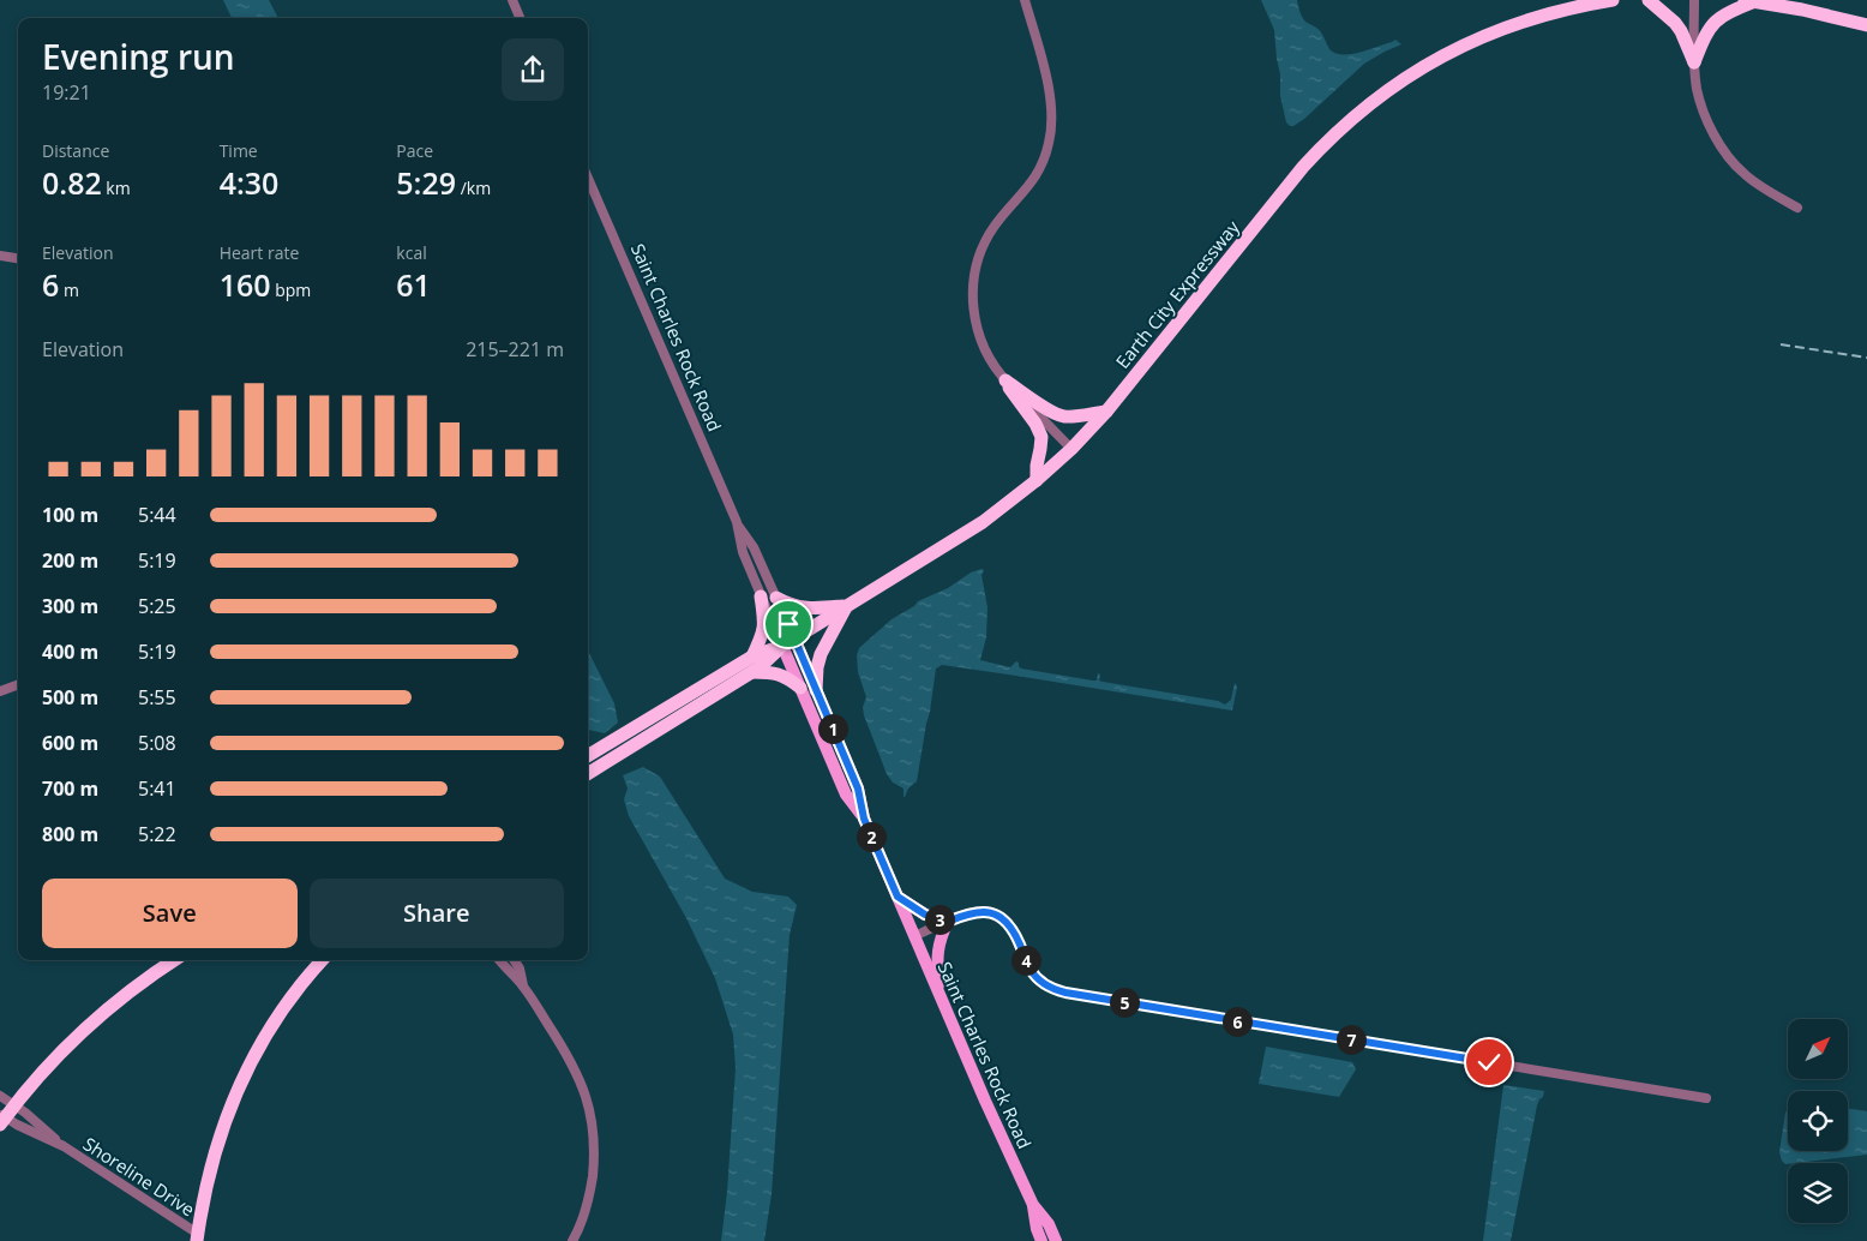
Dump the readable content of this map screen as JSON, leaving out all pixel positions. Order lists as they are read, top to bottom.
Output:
{
  "streets": {
    "highway": ["Earth City Expressway"],
    "main road": ["Saint Charles Rock Road"],
    "street": ["Shoreline Drive"]
  },
  "crossings": [
    ["Earth City Expressway", "Saint Charles Rock Road"]
  ],
  "north": "top right",
  "page": {
    "heading": ["Evening run", "19:21"],
    "stats": [
      ["Distance", "0.82 km"],
      ["Time", "4:30"],
      ["Pace", "5:29 /km"],
      ["Elevation", "6 m"],
      ["Heart rate", "160 bpm"],
      ["kcal", "61"]
    ],
    "chart": ["Elevation", "215–221 m"],
    "list": [
      {
        "name": "100 m",
        "note": "5:44"
      },
      {
        "name": "200 m",
        "note": "5:19"
      },
      {
        "name": "300 m",
        "note": "5:25"
      },
      {
        "name": "400 m",
        "note": "5:19"
      },
      {
        "name": "500 m",
        "note": "5:55"
      },
      {
        "name": "600 m",
        "note": "5:08"
      },
      {
        "name": "700 m",
        "note": "5:41"
      },
      {
        "name": "800 m",
        "note": "5:22"
      }
    ],
    "pins": [
      "1",
      "2",
      "3",
      "4",
      "5",
      "6",
      "7"
    ],
    "buttons": ["Save", "Share"]
  }
}
